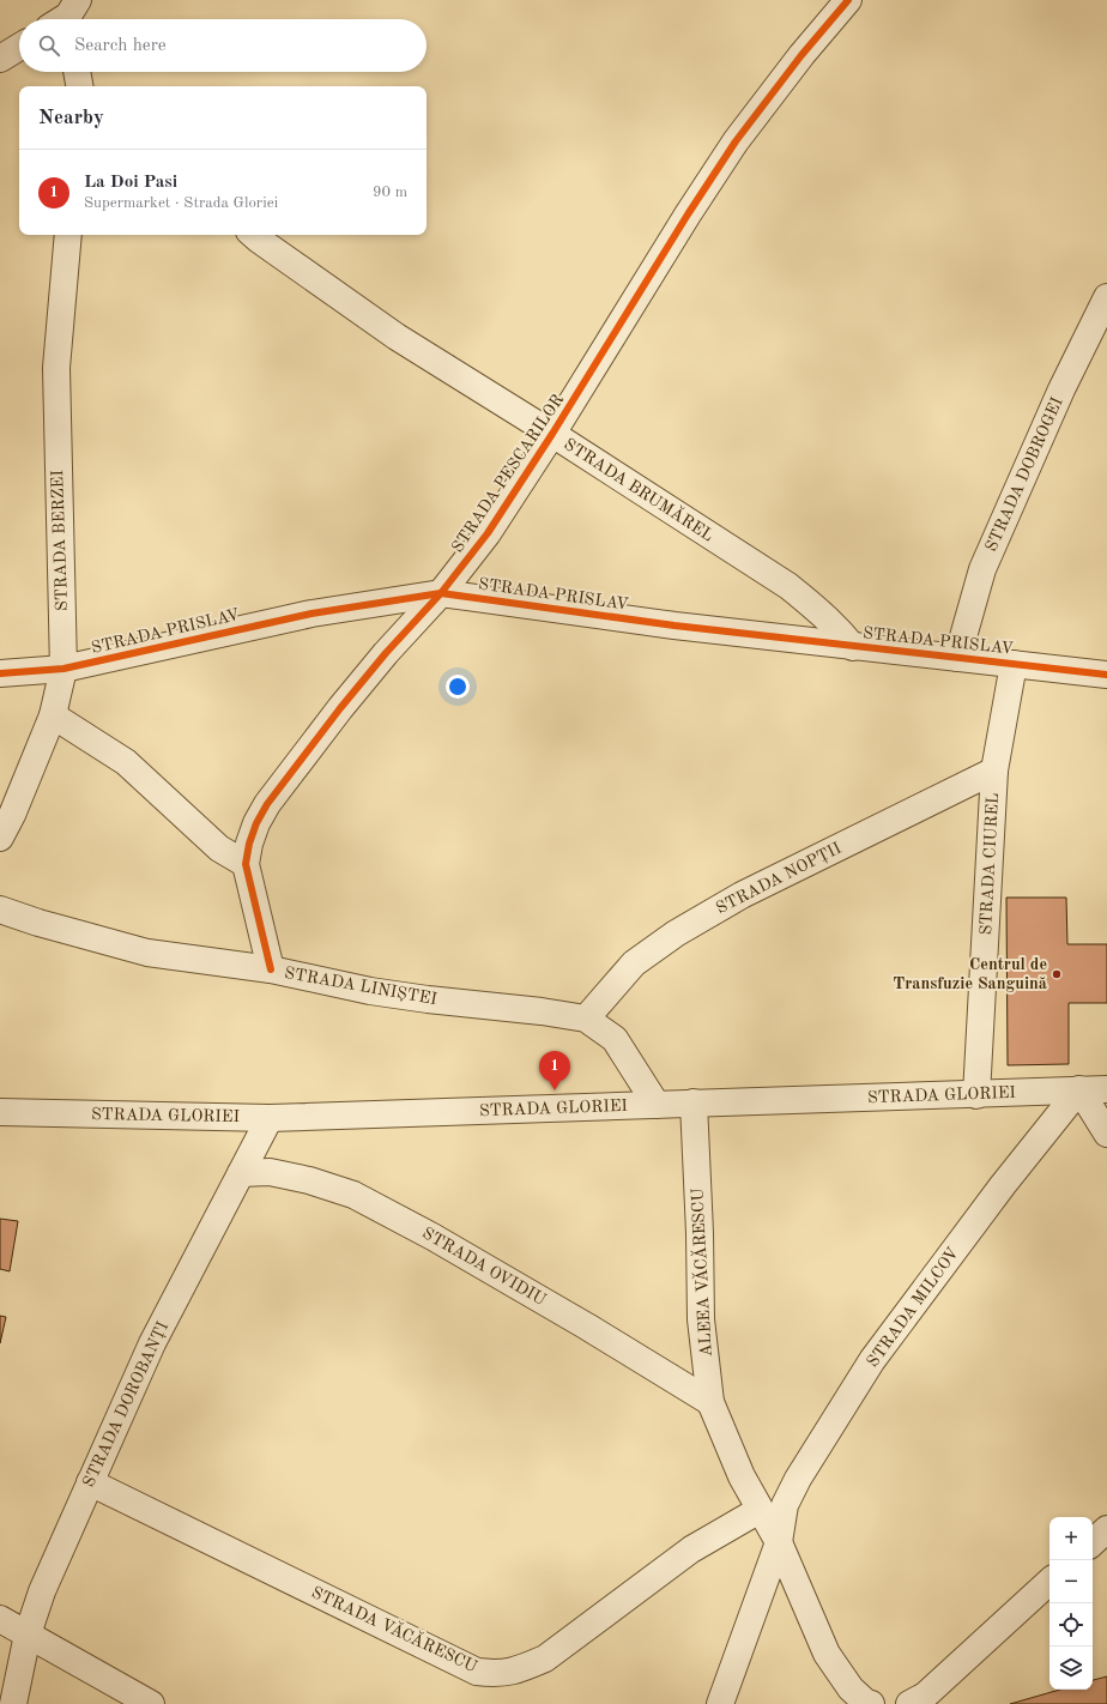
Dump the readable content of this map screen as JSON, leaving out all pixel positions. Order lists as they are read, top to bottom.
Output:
{
  "streets": {
    "street": [
      "STRADA PESCARILOR",
      "STRADA DOBROGEI",
      "STRADA BRUMĂREL",
      "STRADA BERZEI",
      "STRADA PRISLAV",
      "STRADA CIUREL",
      "STRADA NOPȚII",
      "STRADA LINIȘTEI",
      "STRADA GLORIEI",
      "STRADA OVIDIU",
      "ALEEA VĂCĂRESCU",
      "STRADA MILCOV",
      "STRADA DOROBANȚI",
      "STRADA VĂCĂRESCU"
    ]
  },
  "crossings": [
    ["STRADA PESCARILOR", "STRADA BRUMĂREL"],
    ["STRADA PESCARILOR", "STRADA PRISLAV"],
    ["STRADA PESCARILOR", "STRADA LINIȘTEI"],
    ["STRADA DOBROGEI", "STRADA PRISLAV"],
    ["STRADA BRUMĂREL", "STRADA PRISLAV"],
    ["STRADA BERZEI", "STRADA PRISLAV"],
    ["STRADA PRISLAV", "STRADA CIUREL"],
    ["STRADA CIUREL", "STRADA NOPȚII"],
    ["STRADA CIUREL", "STRADA GLORIEI"],
    ["STRADA NOPȚII", "STRADA LINIȘTEI"],
    ["STRADA LINIȘTEI", "STRADA GLORIEI"],
    ["STRADA GLORIEI", "ALEEA VĂCĂRESCU"],
    ["STRADA GLORIEI", "STRADA MILCOV"],
    ["STRADA GLORIEI", "STRADA DOROBANȚI"],
    ["STRADA OVIDIU", "ALEEA VĂCĂRESCU"],
    ["STRADA OVIDIU", "STRADA DOROBANȚI"],
    ["ALEEA VĂCĂRESCU", "STRADA MILCOV"],
    ["ALEEA VĂCĂRESCU", "STRADA VĂCĂRESCU"],
    ["STRADA DOROBANȚI", "STRADA VĂCĂRESCU"]
  ],
  "places": ["Centrul de Transfuzie Sanguină"],
  "page": {
    "search": "Search here",
    "heading": "Nearby",
    "list": [
      {
        "mark": "1",
        "name": "La Doi Pasi",
        "note": "Supermarket · Strada Gloriei",
        "value": "90 m"
      }
    ],
    "pins": "1",
    "map_buttons": ["+", "−"]
  }
}
